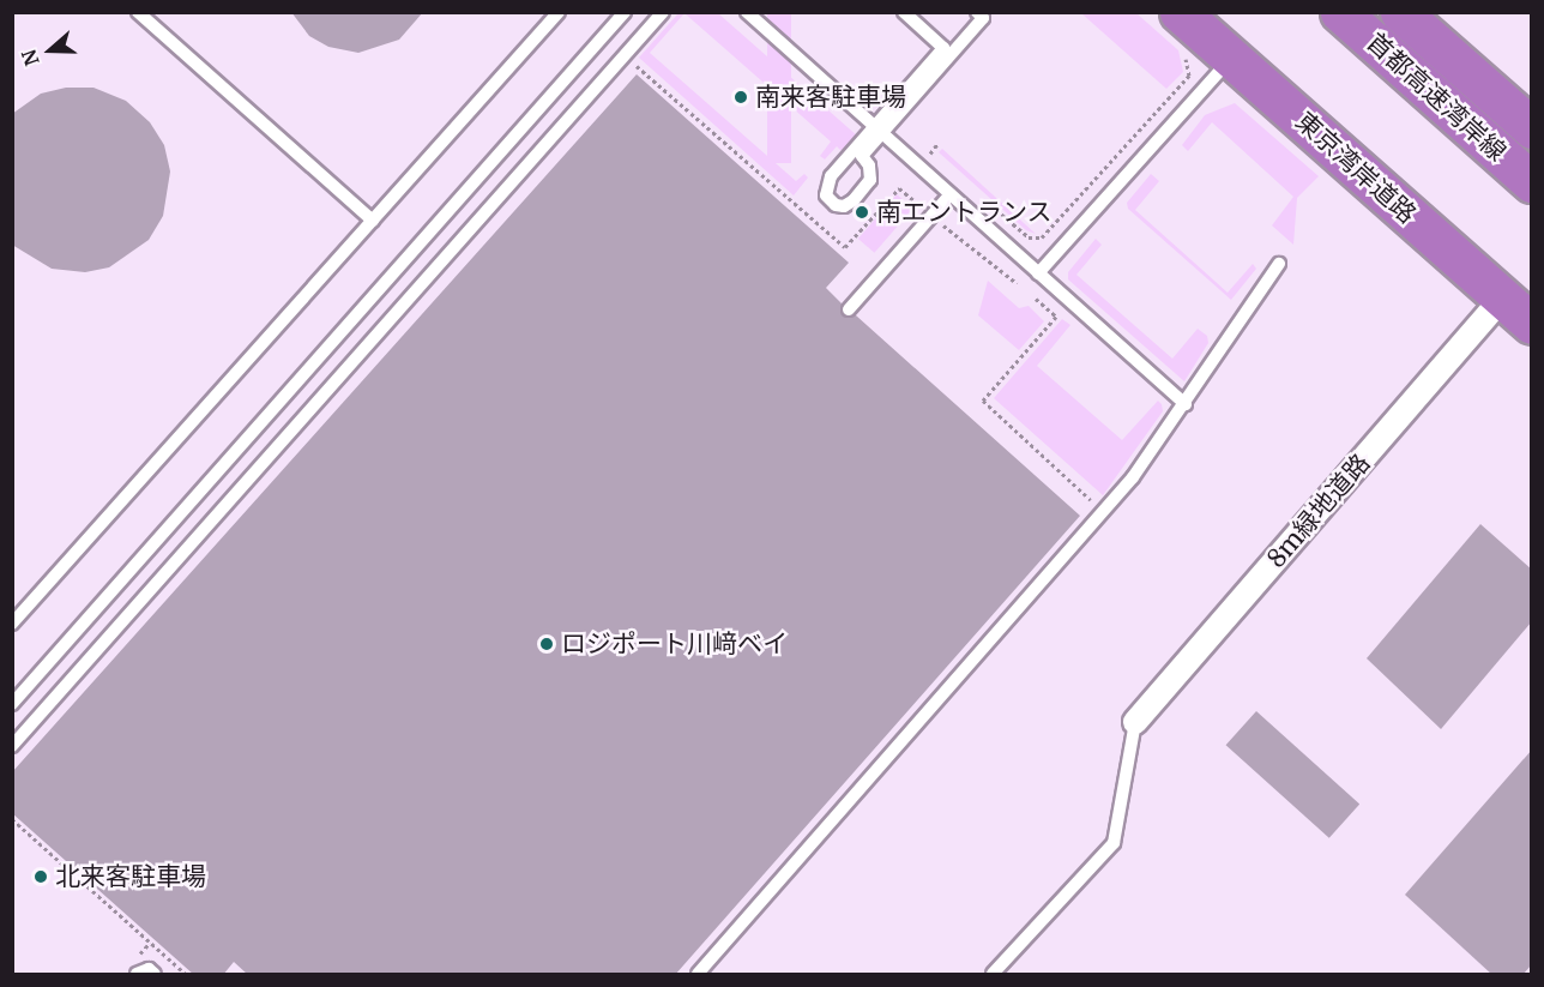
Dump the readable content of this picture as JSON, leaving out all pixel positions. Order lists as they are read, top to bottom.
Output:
{
  "streets": {
    "highway": ["首都高速湾岸線", "東京湾岸道路"],
    "street": ["8m緑地道路"]
  },
  "crossings": [
    ["東京湾岸道路", "8m緑地道路"]
  ],
  "places": [
    "南来客駐車場",
    "南エントランス",
    "ロジポート川﨑ベイ",
    "北来客駐車場"
  ],
  "north": "left"
}
